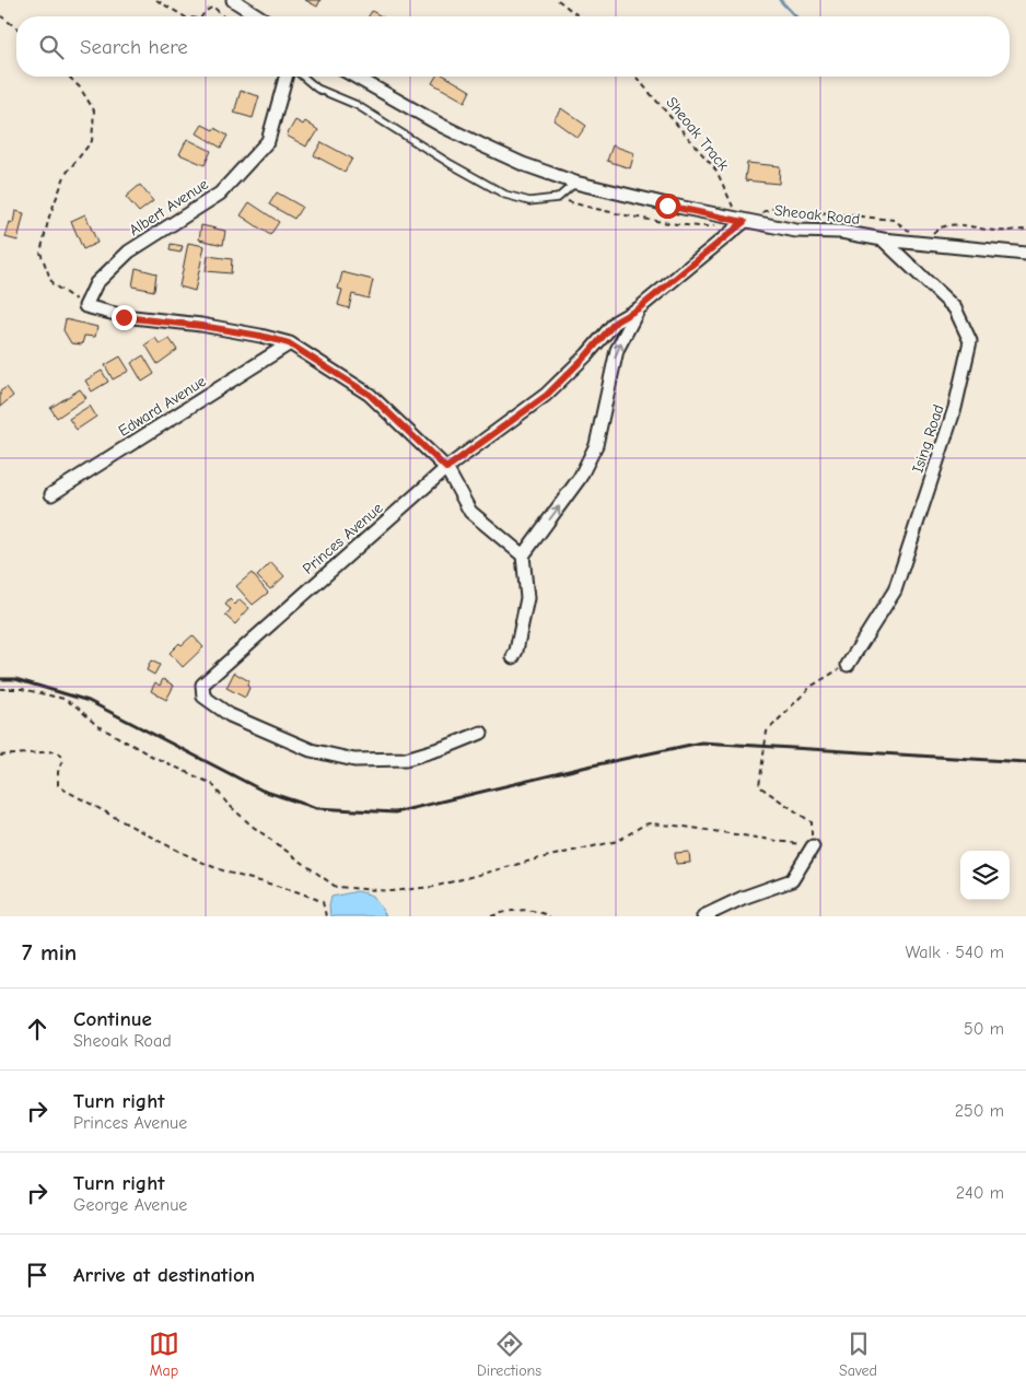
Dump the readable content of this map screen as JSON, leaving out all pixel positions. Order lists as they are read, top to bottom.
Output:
{
  "streets": {
    "street": [
      "Albert Avenue",
      "Sheoak Road",
      "Edward Avenue",
      "Ising Road",
      "Princes Avenue"
    ],
    "path": ["Sheoak Track"]
  },
  "crossings": [
    ["Sheoak Track", "Sheoak Road"],
    ["Sheoak Track", "Princes Avenue"],
    ["Sheoak Road", "Ising Road"],
    ["Sheoak Road", "Princes Avenue"]
  ],
  "page": {
    "search": "Search here",
    "heading": ["7 min", "Walk · 540 m"],
    "list": [
      ["Continue", "Sheoak Road", "50 m"],
      ["Turn right", "Princes Avenue", "250 m"],
      ["Turn right", "George Avenue", "240 m"],
      "Arrive at destination"
    ],
    "nav": ["Map", "Directions", "Saved"]
  }
}
